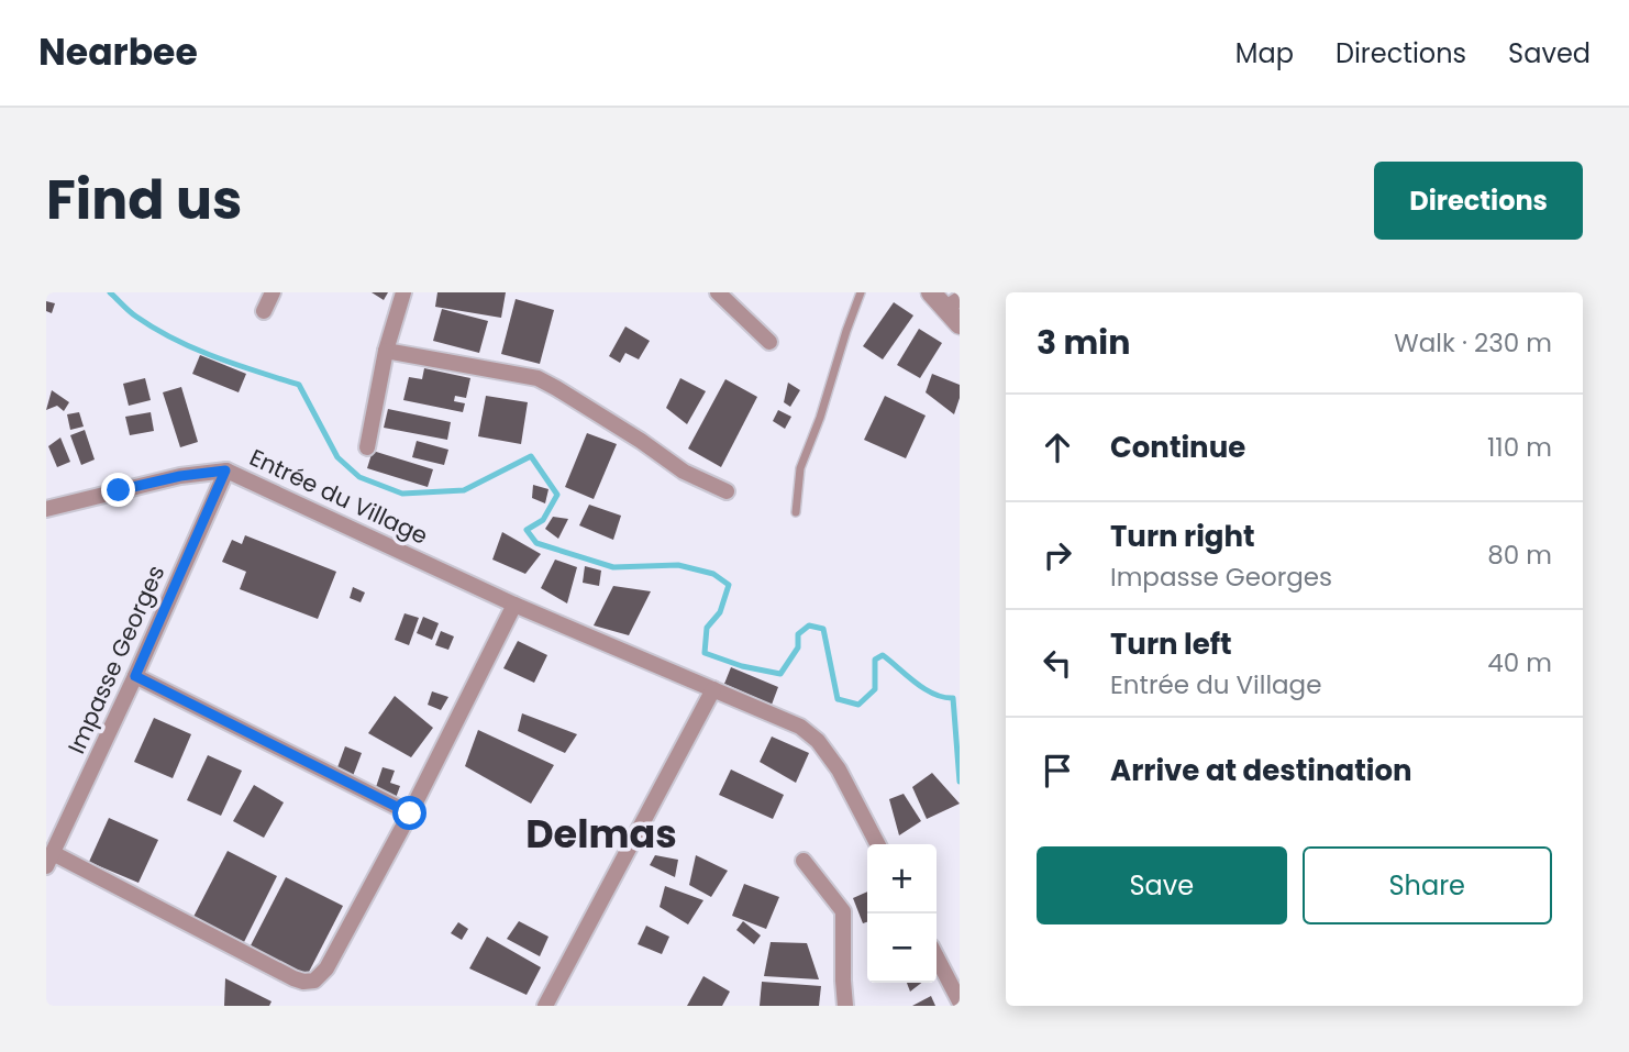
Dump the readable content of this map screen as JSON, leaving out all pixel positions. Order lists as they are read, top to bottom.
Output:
{
  "streets": {
    "street": ["Entrée du Village", "Impasse Georges"]
  },
  "crossings": [
    ["Entrée du Village", "Impasse Georges"]
  ],
  "districts": ["Delmas"],
  "page": {
    "header": "Nearbee",
    "nav": ["Map", "Directions", "Saved"],
    "title": "Find us",
    "buttons": [
      "Directions",
      ["Save", "Share"]
    ],
    "heading": ["3 min", "Walk · 230 m"],
    "list": [
      ["Continue", "110 m"],
      ["Turn right", "Impasse Georges", "80 m"],
      ["Turn left", "Entrée du Village", "40 m"],
      "Arrive at destination"
    ],
    "map_buttons": ["+", "−"]
  }
}
